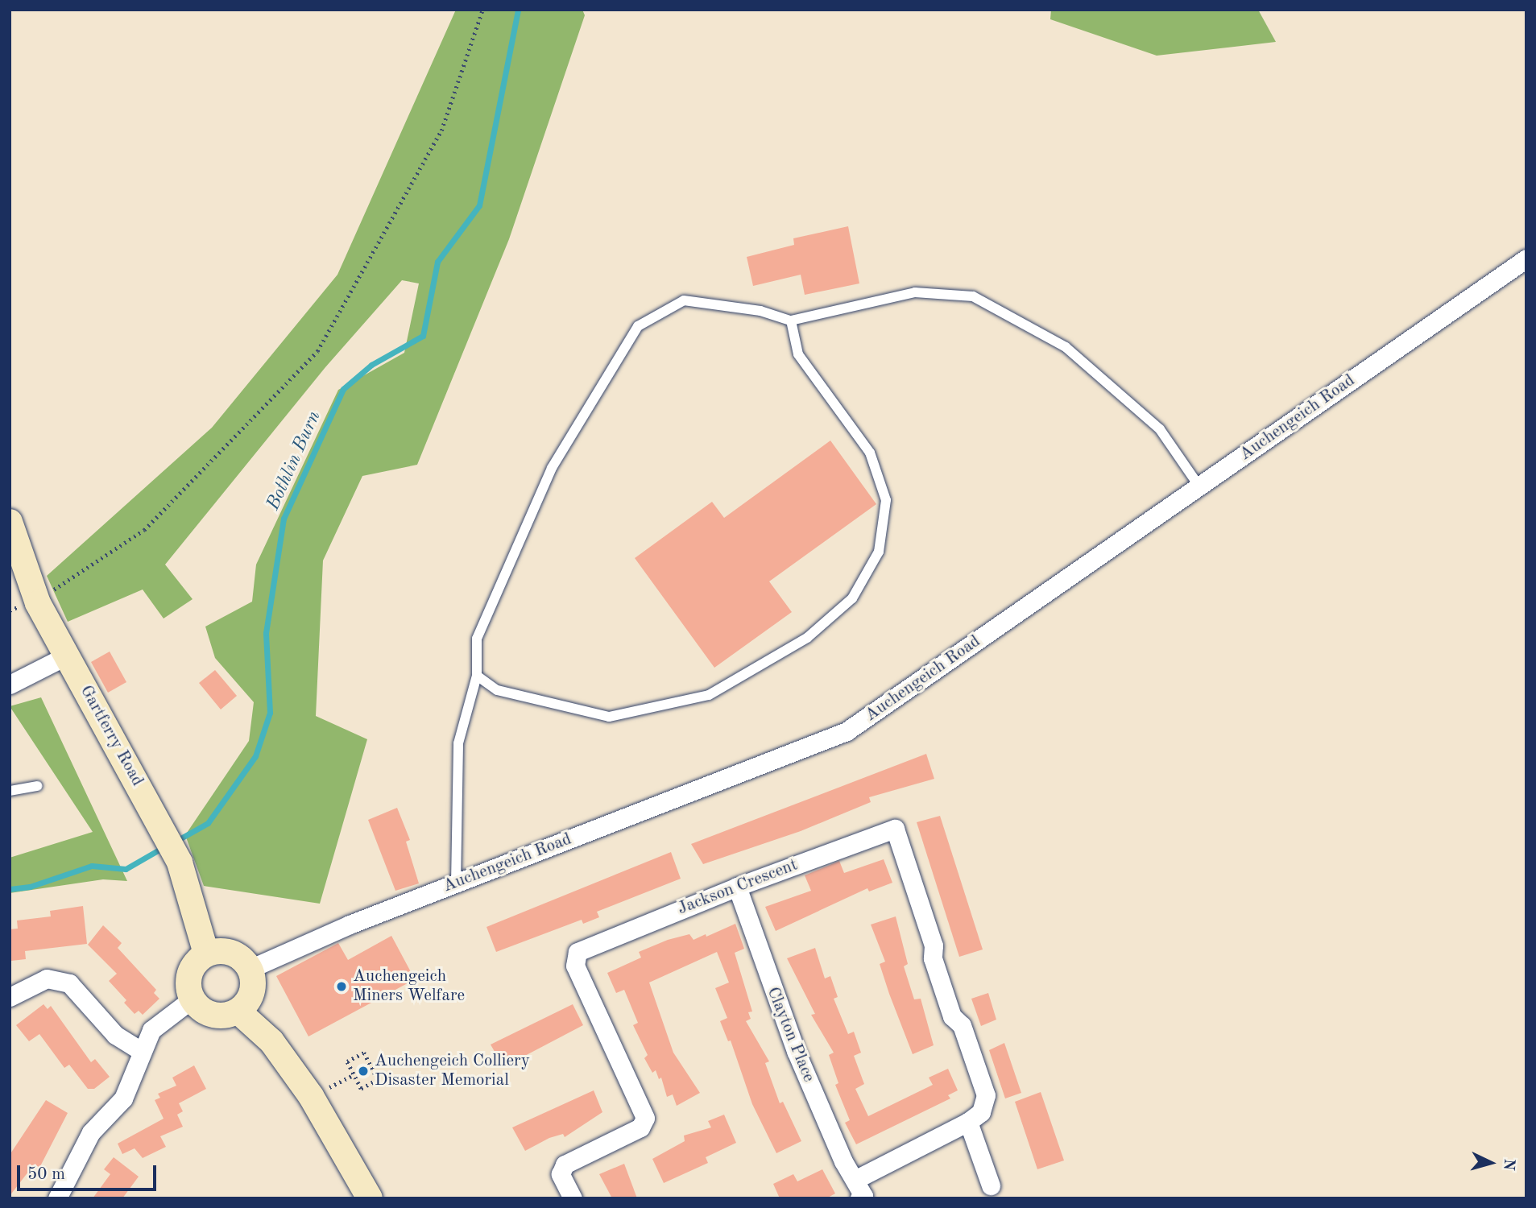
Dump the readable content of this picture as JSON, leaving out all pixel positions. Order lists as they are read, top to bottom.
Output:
{
  "streets": {
    "street": [
      "Auchengeich Road",
      "Gartferry Road",
      "Jackson Crescent",
      "Clayton Place"
    ]
  },
  "crossings": [
    ["Auchengeich Road", "Gartferry Road"],
    ["Jackson Crescent", "Clayton Place"]
  ],
  "water": ["Bothlin Burn"],
  "places": ["Auchengeich Miners Welfare", "Auchengeich Colliery Disaster Memorial"],
  "scale_bar": "50 m",
  "north": "right"
}
